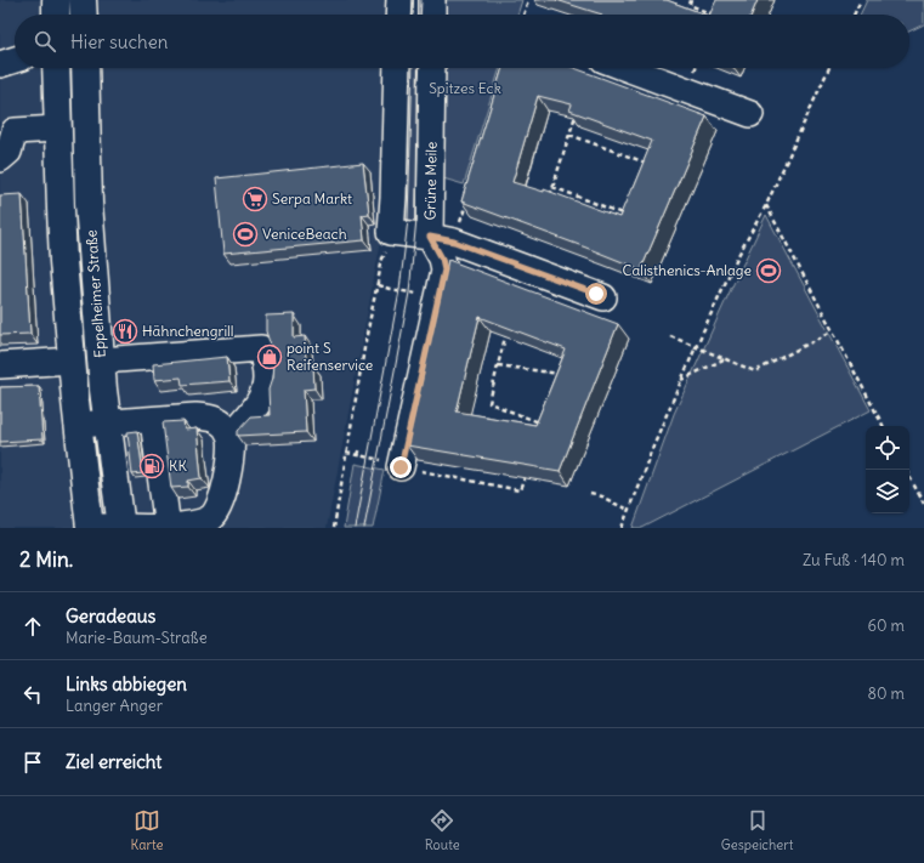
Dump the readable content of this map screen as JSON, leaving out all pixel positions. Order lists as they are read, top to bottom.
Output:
{
  "streets": {
    "main road": ["Eppelheimer Straße"],
    "street": ["Grüne Meile"]
  },
  "parks": ["Spitzes Eck"],
  "places": {
    "supermarket": ["Serpa Markt"],
    "sports": ["VeniceBeach", "Calisthenics-Anlage"],
    "restaurant": ["Hähnchengrill"],
    "shop": ["point S Reifenservice"],
    "fuel station": ["KK"]
  },
  "page": {
    "search": "Hier suchen",
    "heading": ["2 Min.", "Zu Fuß · 140 m"],
    "list": [
      ["Geradeaus", "Marie-Baum-Straße", "60 m"],
      ["Links abbiegen", "Langer Anger", "80 m"],
      "Ziel erreicht"
    ],
    "nav": ["Karte", "Route", "Gespeichert"]
  }
}
